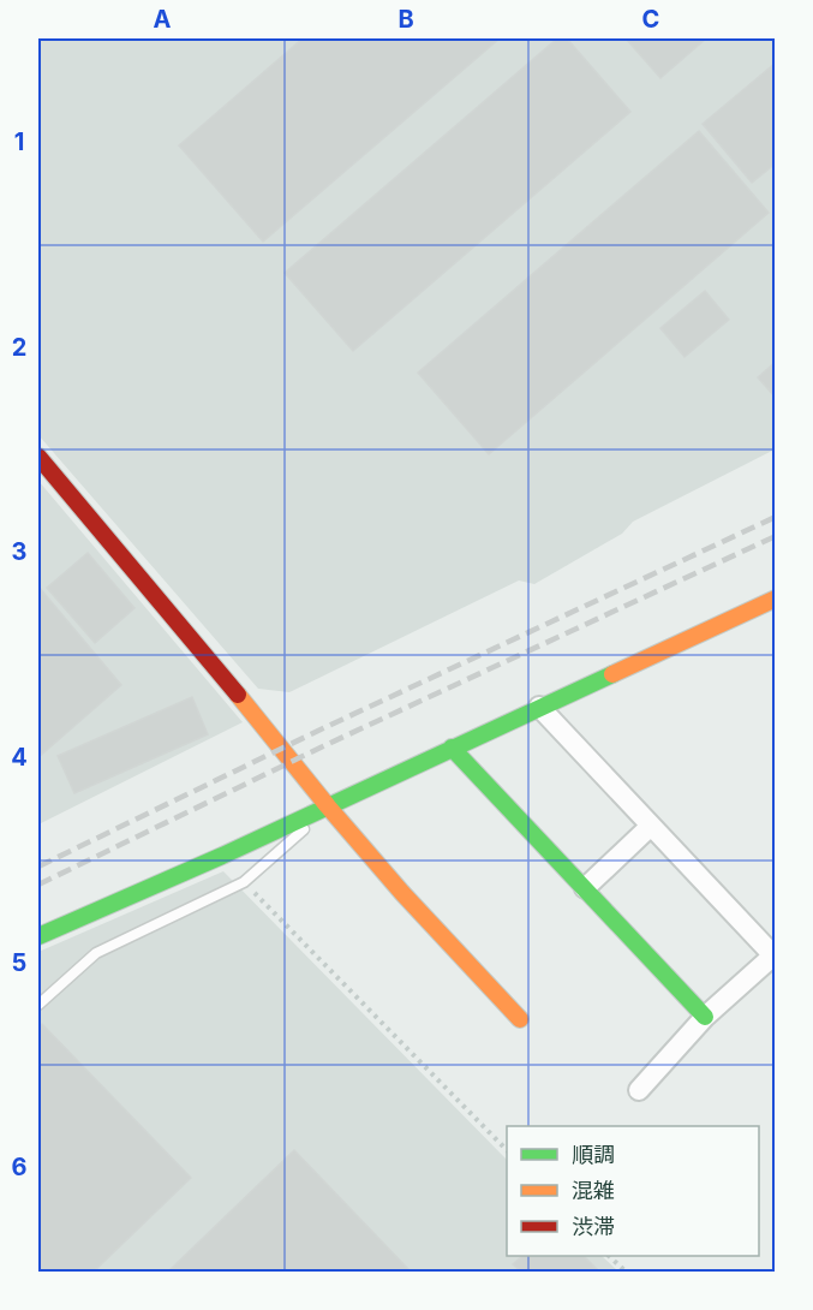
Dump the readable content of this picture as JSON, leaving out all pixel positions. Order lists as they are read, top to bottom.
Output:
{
  "legend": ["順調", "混雑", "渋滞"],
  "grid": {
    "columns": ["A", "B", "C"],
    "rows": [
      "1",
      "2",
      "3",
      "4",
      "5",
      "6"
    ]
  }
}
